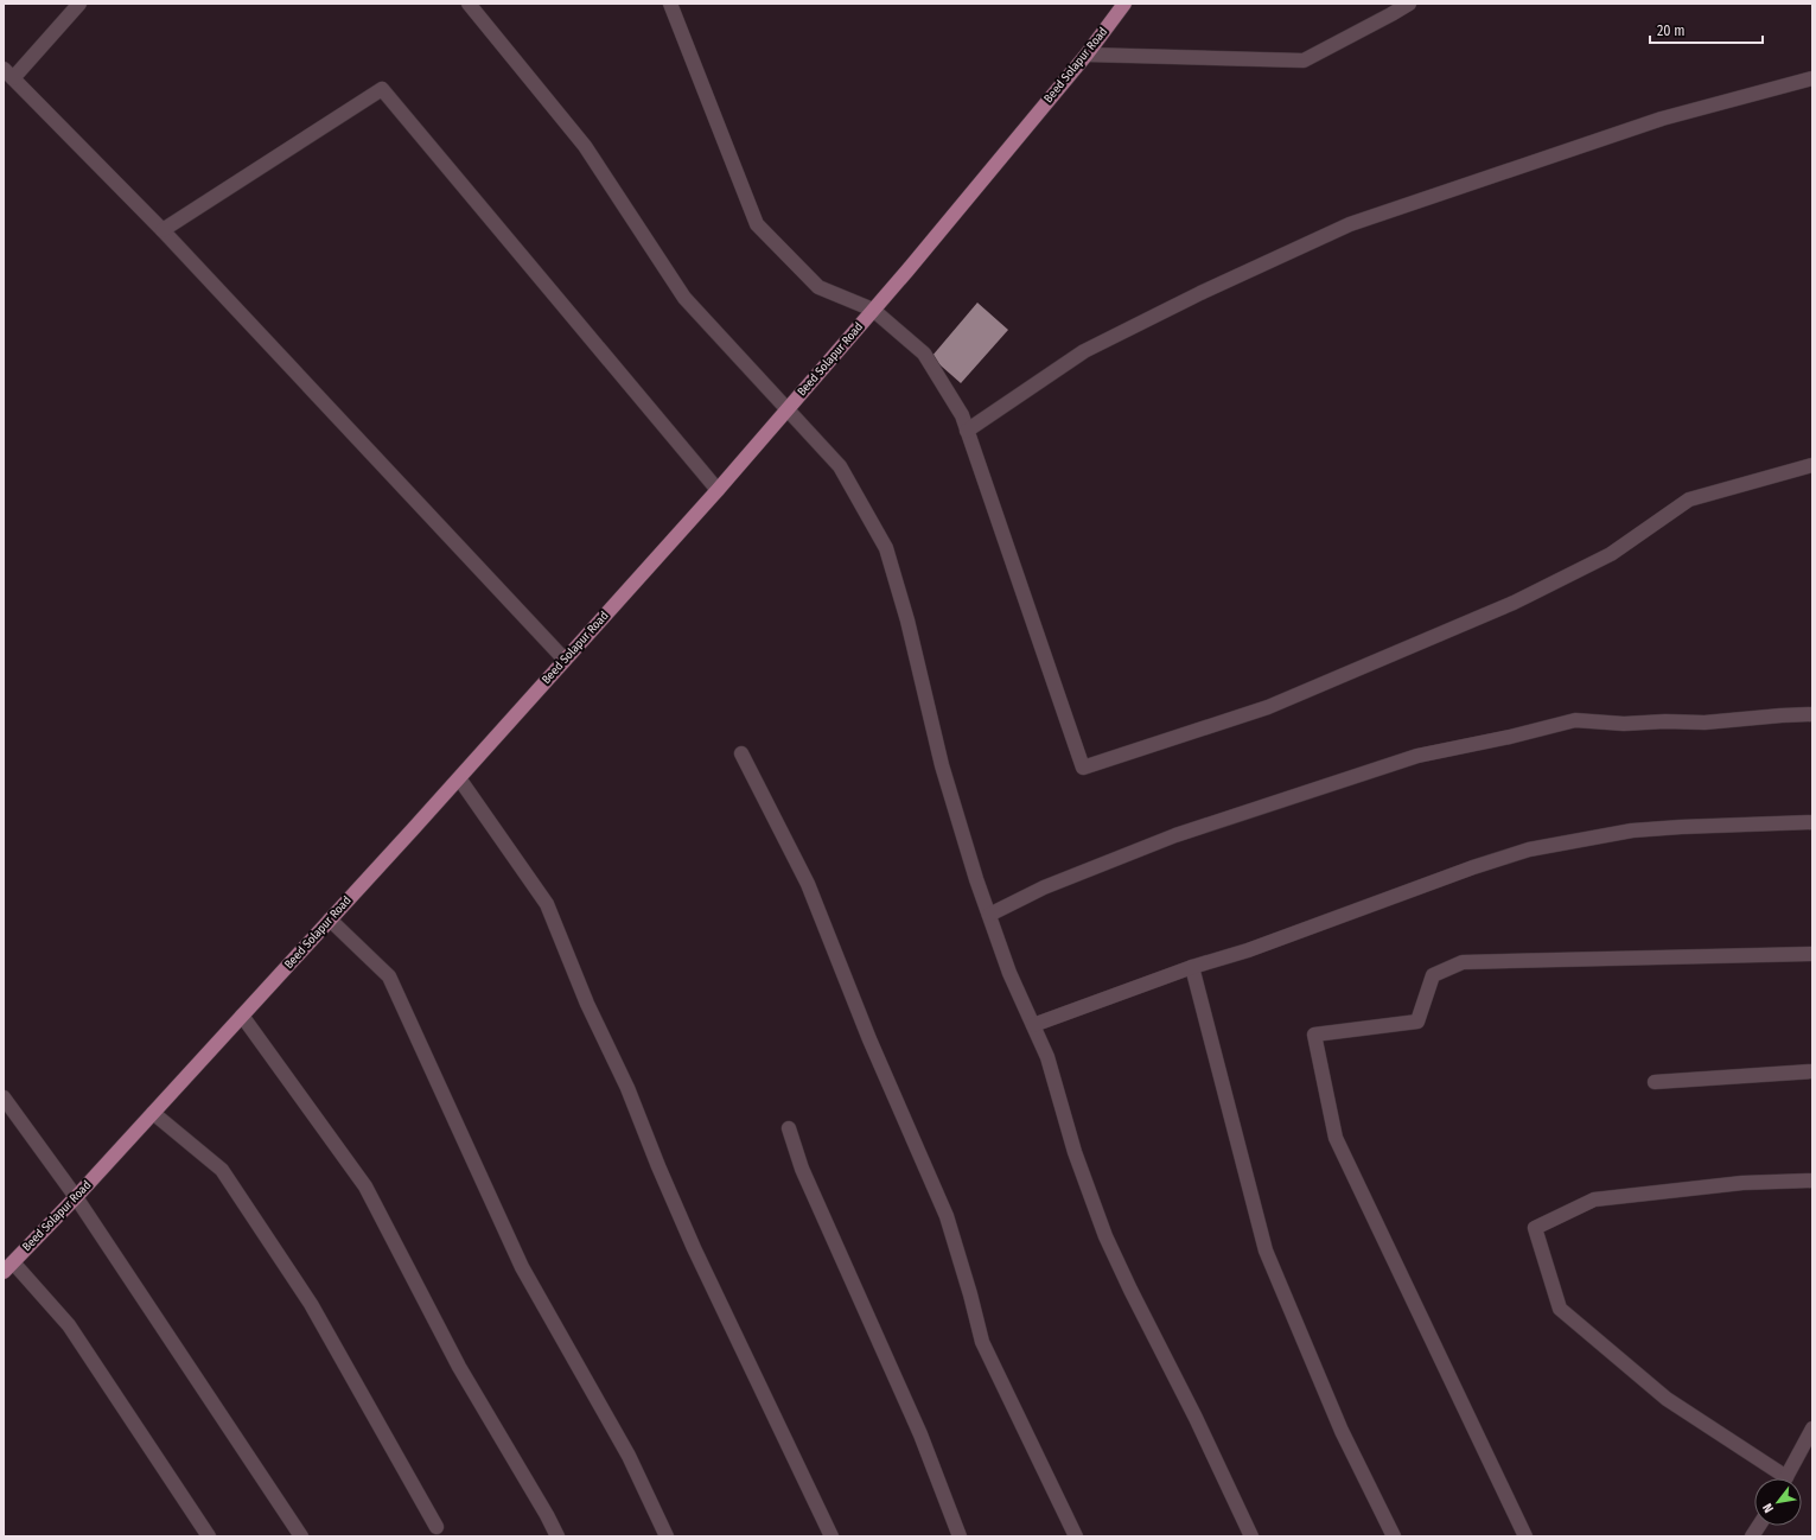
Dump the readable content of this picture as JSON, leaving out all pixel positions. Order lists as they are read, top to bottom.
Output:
{
  "streets": {
    "main road": ["Beed Solapur Road"]
  },
  "scale_bar": "20 m",
  "north": "bottom left"
}
